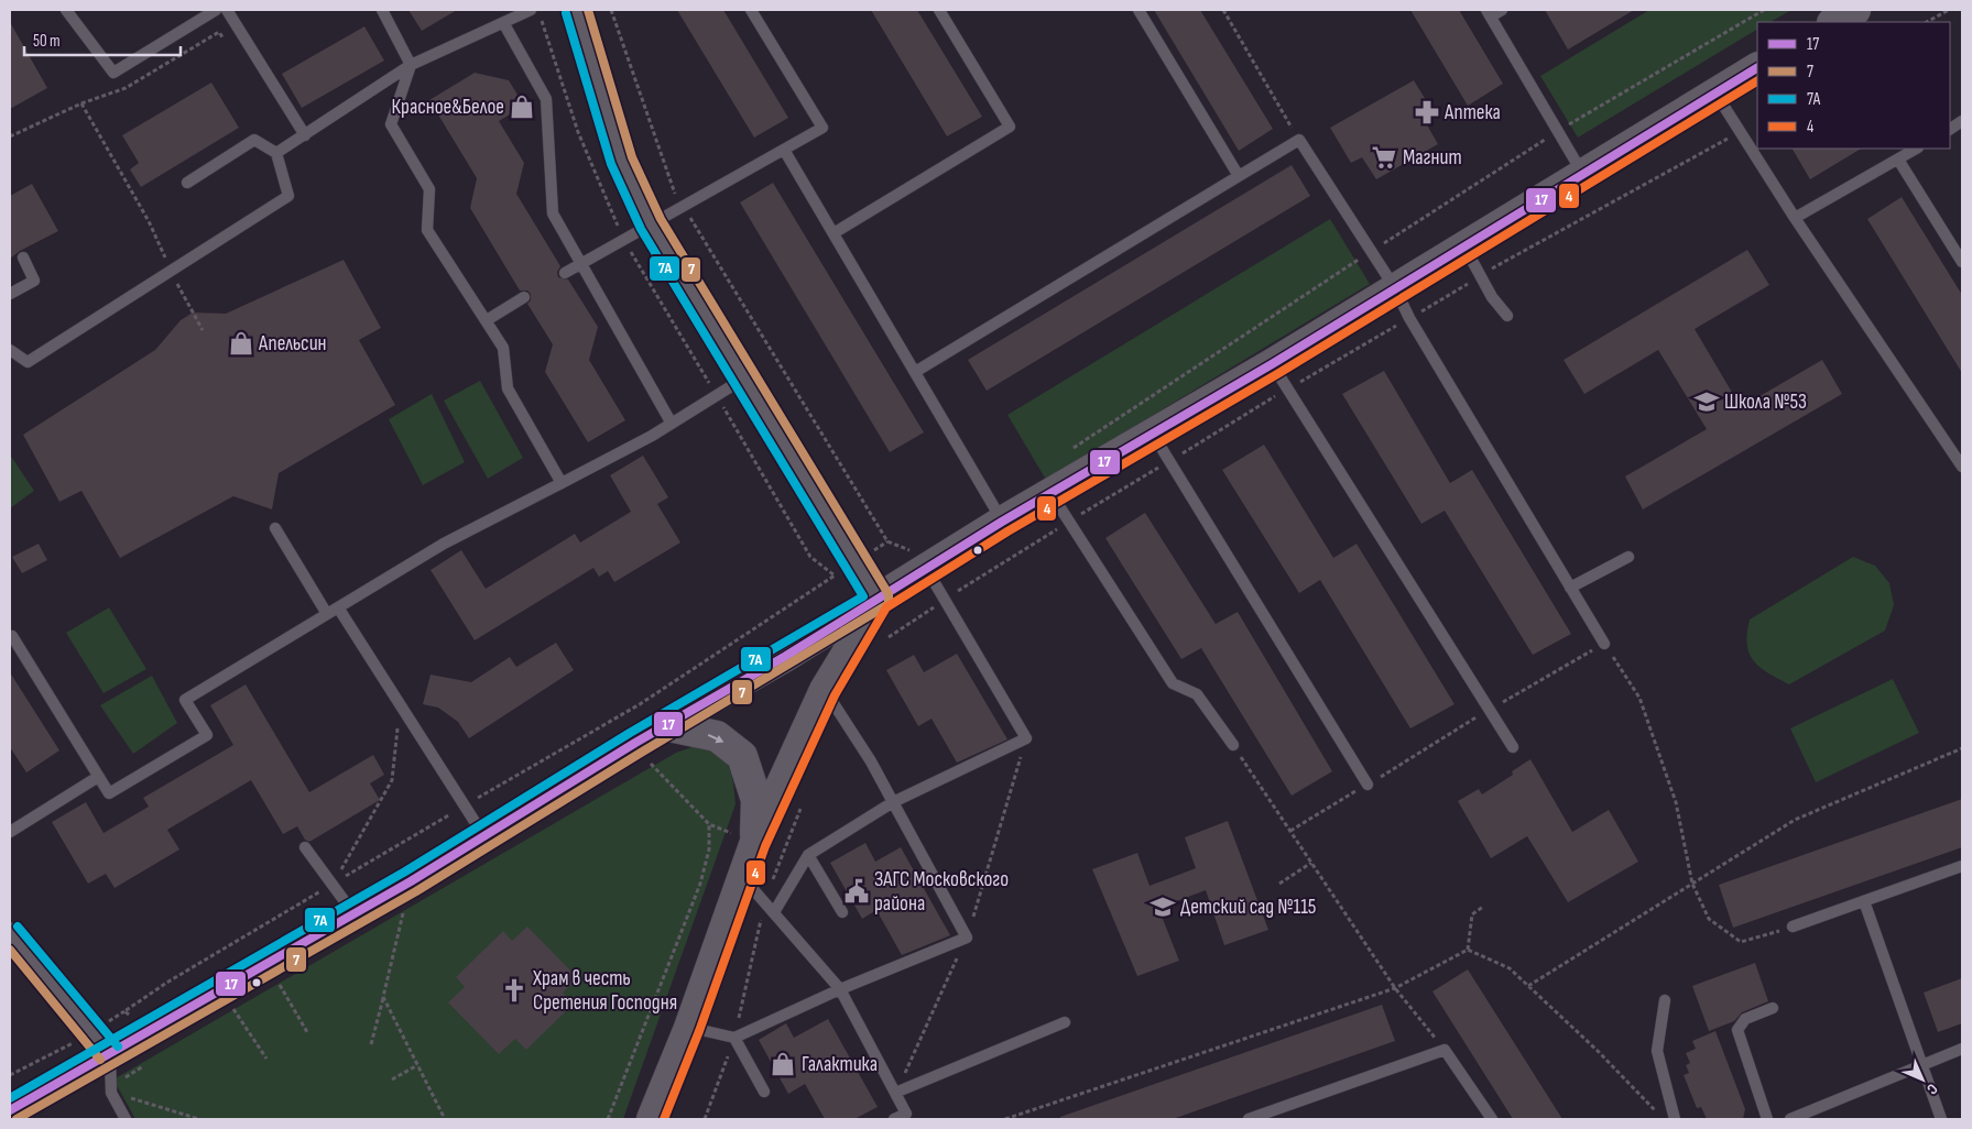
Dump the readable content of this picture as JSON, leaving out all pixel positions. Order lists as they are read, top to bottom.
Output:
{
  "places": {
    "shop": ["Красное&Белое", "Апельсин", "Галактика"],
    "pharmacy": ["Аптека"],
    "supermarket": ["Магнит"],
    "school or university": ["Школа №53", "Детский сад №115"],
    "public building": ["ЗАГС Московского района"],
    "church": ["Храм в честь Сретения Господня"]
  },
  "lines": [
    "transit line 7",
    "transit line 7А",
    "transit line 17",
    "transit line 4"
  ],
  "legend": [
    "17",
    "7",
    "7А",
    "4"
  ],
  "scale_bar": "50 m",
  "north": "bottom right"
}
